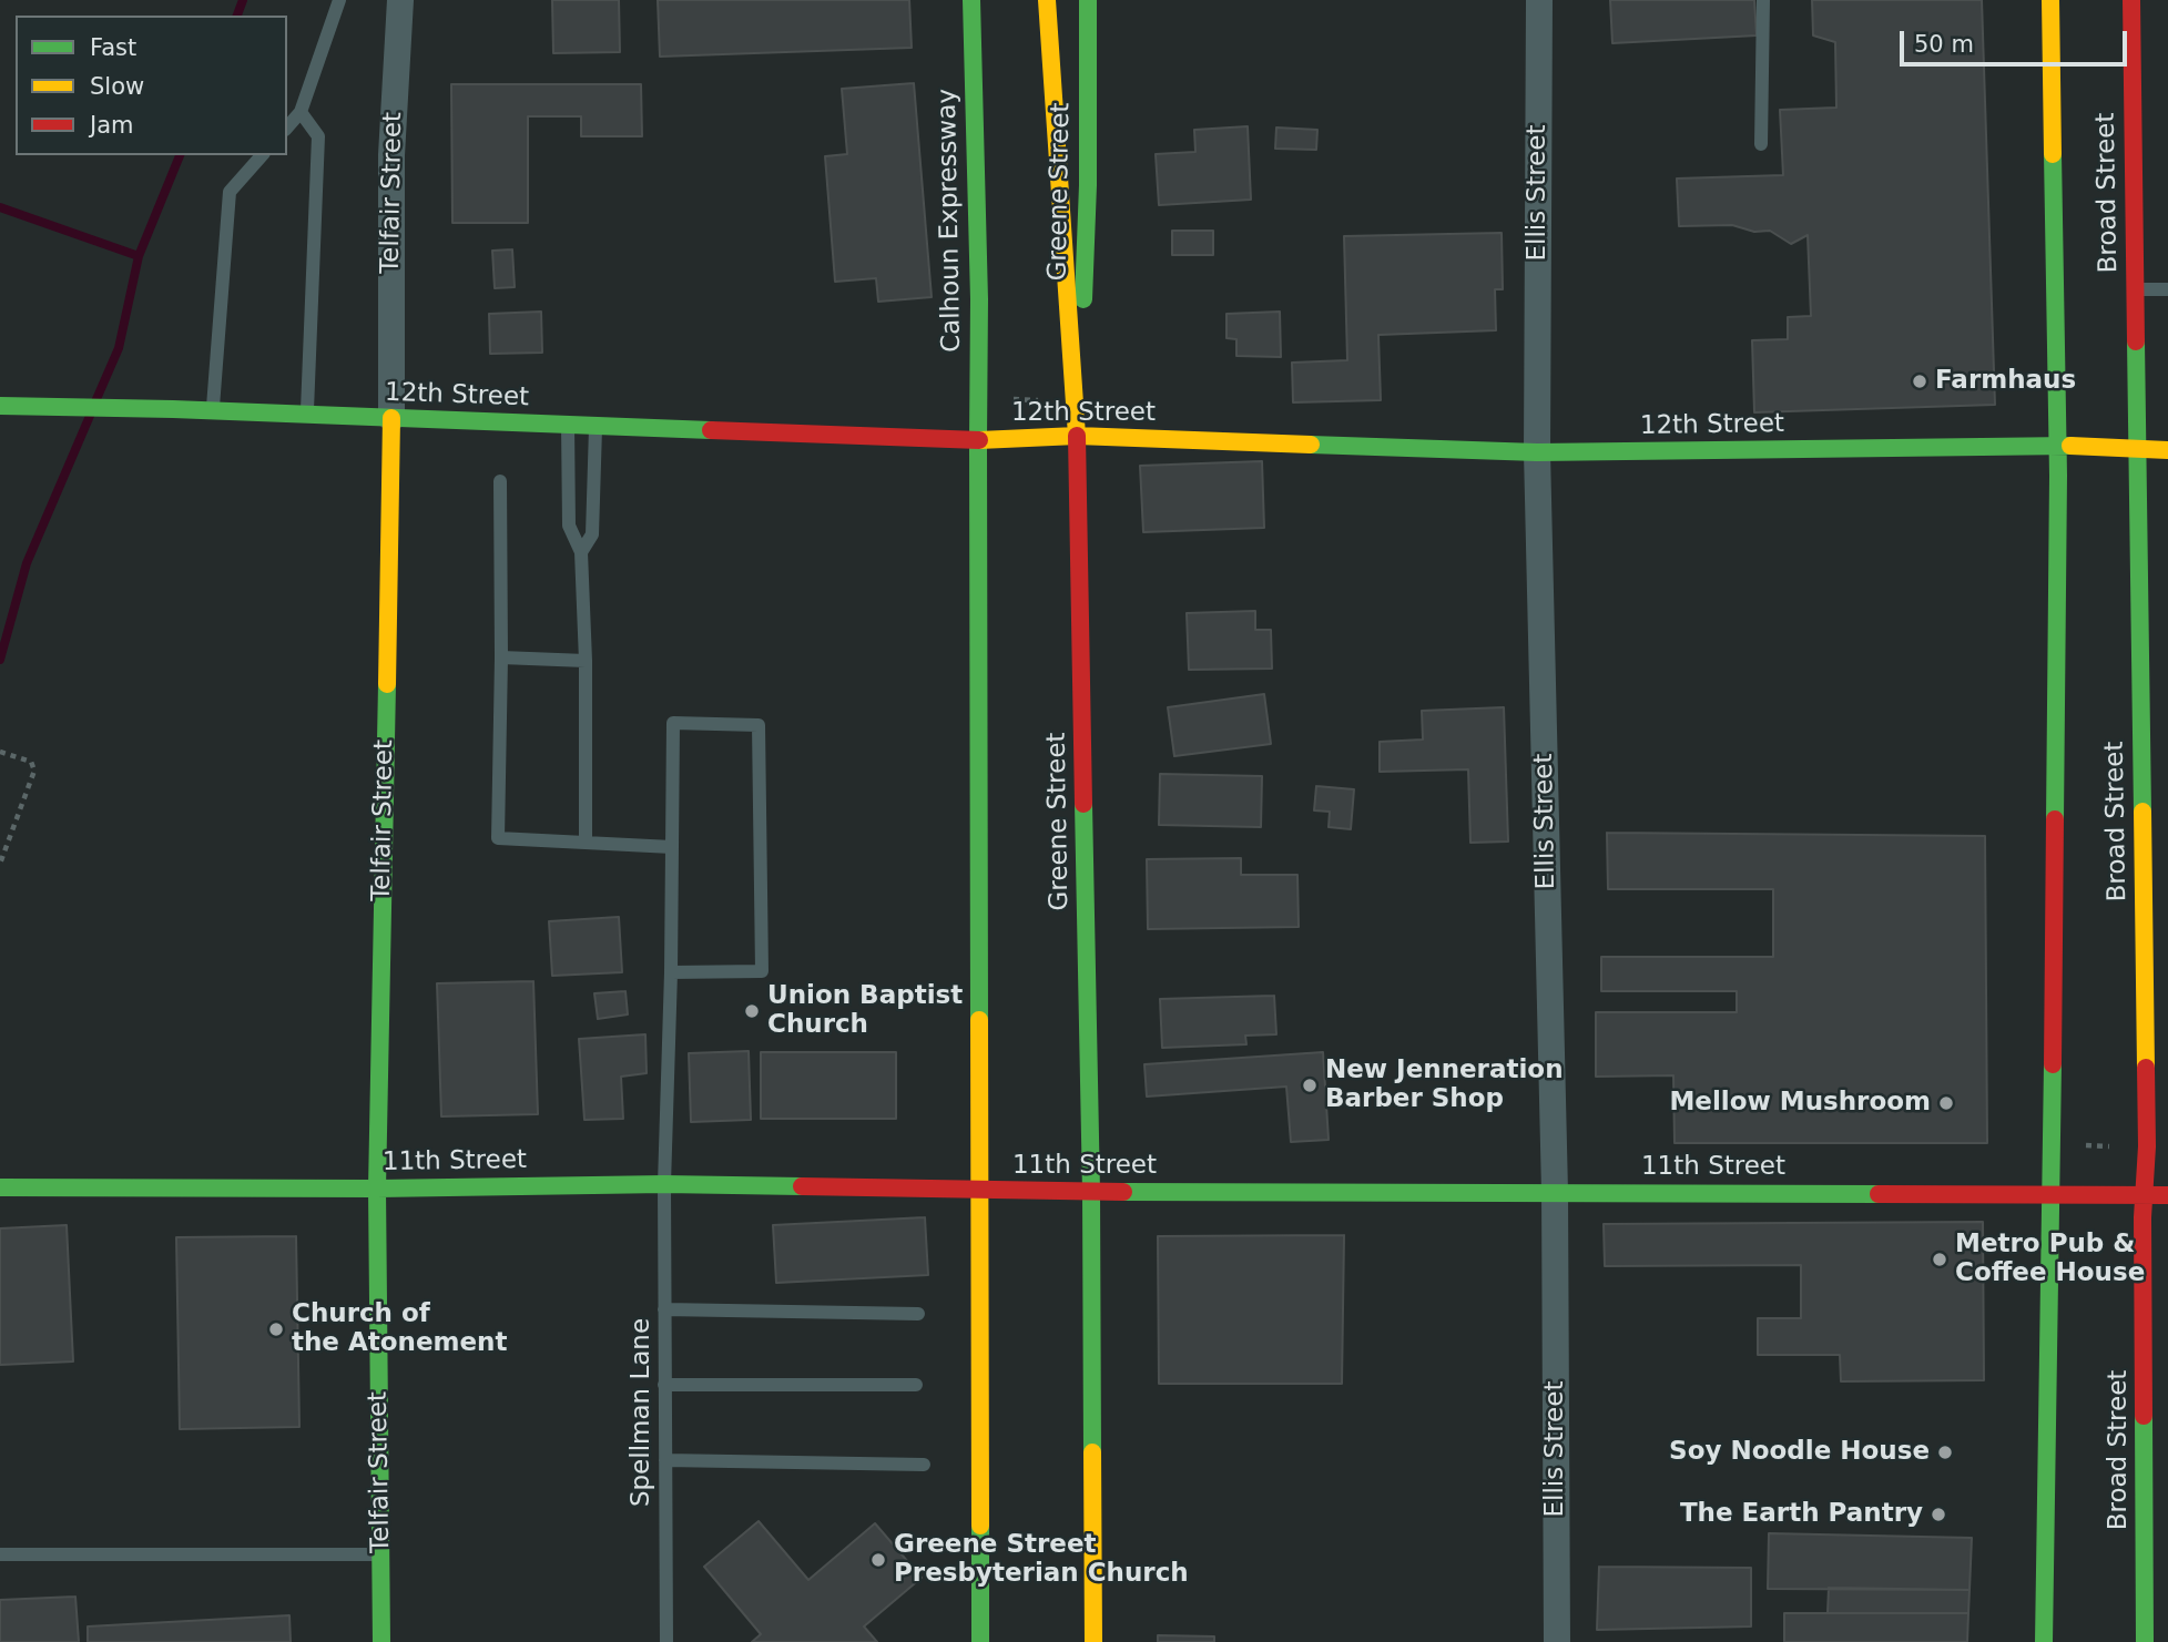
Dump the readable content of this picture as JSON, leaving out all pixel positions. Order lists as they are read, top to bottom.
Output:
{
  "streets": {
    "main road": [
      "Greene Street",
      "Telfair Street",
      "Broad Street",
      "Calhoun Expressway",
      "12th Street",
      "11th Street"
    ],
    "street": ["Ellis Street"],
    "lane": ["Spellman Lane"]
  },
  "crossings": [
    ["Greene Street", "12th Street"],
    ["Greene Street", "11th Street"],
    ["Telfair Street", "12th Street"],
    ["Telfair Street", "11th Street"],
    ["Ellis Street", "12th Street"],
    ["Ellis Street", "11th Street"],
    ["Broad Street", "12th Street"],
    ["Broad Street", "11th Street"],
    ["Calhoun Expressway", "12th Street"],
    ["11th Street", "Spellman Lane"]
  ],
  "places": [
    "Farmhaus",
    "Union Baptist Church",
    "New Jenneration Barber Shop",
    "Mellow Mushroom",
    "Metro Pub & Coffee House",
    "Church of the Atonement",
    "Soy Noodle House",
    "The Earth Pantry",
    "Greene Street Presbyterian Church"
  ],
  "legend": ["Fast", "Slow", "Jam"],
  "scale_bar": "50 m"
}
